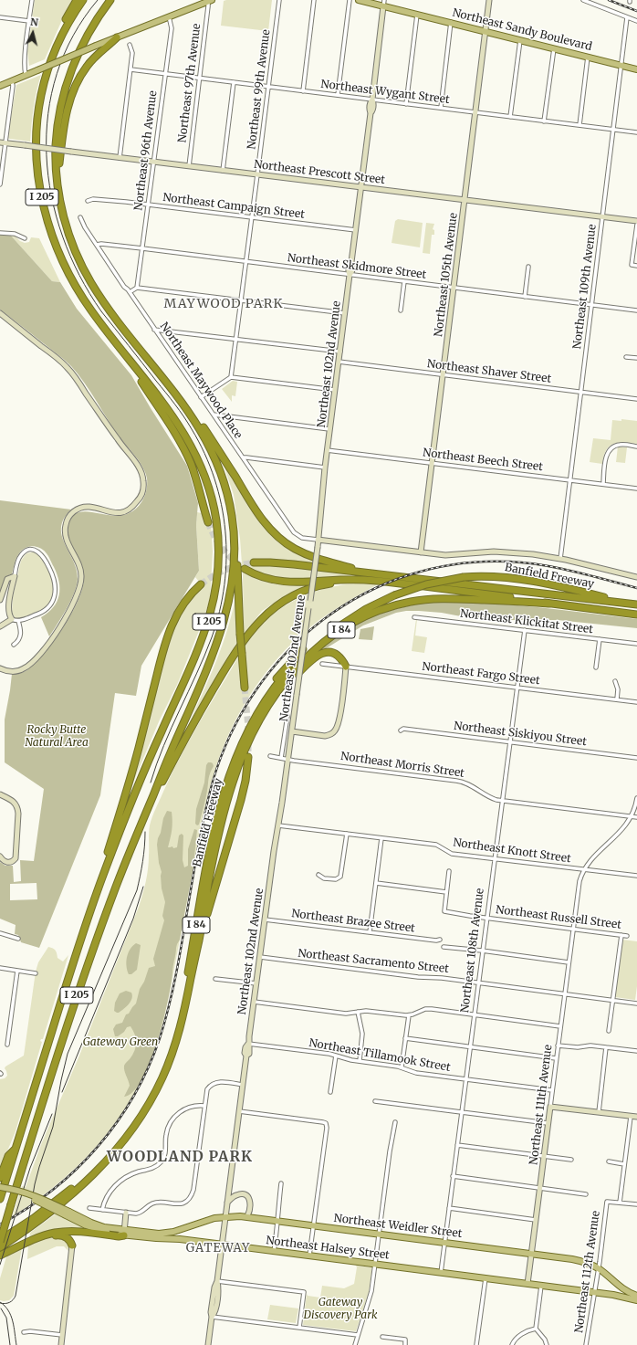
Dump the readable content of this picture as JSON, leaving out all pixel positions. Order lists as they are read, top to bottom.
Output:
{
  "streets": {
    "highway": ["I 205", "Banfield Freeway", "I 84"],
    "main road": ["Northeast Sandy Boulevard", "Northeast Weidler Street", "Northeast Halsey Street"],
    "street": [
      "Northeast 97th Avenue",
      "Northeast 99th Avenue",
      "Northeast Wygant Street",
      "Northeast 96th Avenue",
      "Northeast Prescott Street",
      "Northeast Campaign Street",
      "Northeast Skidmore Street",
      "Northeast 105th Avenue",
      "Northeast 109th Avenue",
      "Northeast 102nd Avenue",
      "Northeast Shaver Street",
      "Northeast Maywood Place",
      "Northeast Beech Street",
      "Northeast Klickitat Street",
      "Northeast Fargo Street",
      "Northeast Siskiyou Street",
      "Northeast Morris Street",
      "Northeast Knott Street",
      "Northeast Russell Street",
      "Northeast Brazee Street",
      "Northeast 108th Avenue",
      "Northeast Sacramento Street",
      "Northeast Tillamook Street",
      "Northeast 111th Avenue",
      "Northeast 112th Avenue"
    ]
  },
  "crossings": [
    ["Northeast Sandy Boulevard", "Northeast 105th Avenue"],
    ["Northeast Sandy Boulevard", "Northeast 109th Avenue"],
    ["Northeast Sandy Boulevard", "Northeast 102nd Avenue"],
    ["Northeast 97th Avenue", "Northeast Wygant Street"],
    ["Northeast 97th Avenue", "Northeast Prescott Street"],
    ["Northeast 99th Avenue", "Northeast Wygant Street"],
    ["Northeast 99th Avenue", "Northeast Prescott Street"],
    ["Northeast 99th Avenue", "Northeast Campaign Street"],
    ["Northeast 99th Avenue", "Northeast Skidmore Street"],
    ["Northeast Wygant Street", "Northeast 96th Avenue"],
    ["Northeast Wygant Street", "Northeast 105th Avenue"],
    ["Northeast Wygant Street", "Northeast 109th Avenue"],
    ["Northeast Wygant Street", "Northeast 102nd Avenue"],
    ["Northeast 96th Avenue", "Northeast Prescott Street"],
    ["Northeast 96th Avenue", "Northeast Campaign Street"],
    ["Northeast 96th Avenue", "Northeast Skidmore Street"],
    ["Northeast Prescott Street", "Northeast 105th Avenue"],
    ["Northeast Prescott Street", "Northeast 109th Avenue"],
    ["Northeast Prescott Street", "Northeast 102nd Avenue"],
    ["I 205", "Banfield Freeway"],
    ["Northeast Campaign Street", "Northeast 102nd Avenue"],
    ["Northeast Skidmore Street", "Northeast 105th Avenue"],
    ["Northeast Skidmore Street", "Northeast 109th Avenue"],
    ["Northeast Skidmore Street", "Northeast 102nd Avenue"],
    ["Northeast Skidmore Street", "Northeast Maywood Place"],
    ["Northeast 105th Avenue", "Northeast Shaver Street"],
    ["Northeast 105th Avenue", "Northeast Beech Street"],
    ["Northeast 109th Avenue", "Northeast Shaver Street"],
    ["Northeast 109th Avenue", "Northeast Beech Street"],
    ["Northeast 102nd Avenue", "Northeast Shaver Street"],
    ["Northeast 102nd Avenue", "Northeast Maywood Place"],
    ["Northeast 102nd Avenue", "Northeast Beech Street"],
    ["Northeast 102nd Avenue", "Northeast Morris Street"],
    ["Northeast 102nd Avenue", "Northeast Knott Street"],
    ["Northeast 102nd Avenue", "Northeast Brazee Street"],
    ["Northeast 102nd Avenue", "Northeast Sacramento Street"],
    ["Northeast 102nd Avenue", "Northeast Tillamook Street"],
    ["Northeast 102nd Avenue", "Northeast Weidler Street"],
    ["Northeast 102nd Avenue", "Northeast Halsey Street"],
    ["Banfield Freeway", "I 84"],
    ["Northeast Klickitat Street", "Northeast 108th Avenue"],
    ["Northeast Fargo Street", "Northeast 108th Avenue"],
    ["Northeast Siskiyou Street", "Northeast 108th Avenue"],
    ["Northeast Morris Street", "Northeast 108th Avenue"],
    ["Northeast Knott Street", "Northeast 108th Avenue"],
    ["Northeast Knott Street", "Northeast 111th Avenue"],
    ["Northeast Russell Street", "Northeast 108th Avenue"],
    ["Northeast Russell Street", "Northeast 111th Avenue"],
    ["Northeast 108th Avenue", "Northeast Sacramento Street"],
    ["Northeast 108th Avenue", "Northeast Tillamook Street"],
    ["Northeast 108th Avenue", "Northeast Weidler Street"],
    ["Northeast 108th Avenue", "Northeast Halsey Street"],
    ["Northeast Sacramento Street", "Northeast 111th Avenue"],
    ["Northeast Tillamook Street", "Northeast 111th Avenue"],
    ["Northeast 111th Avenue", "Northeast Weidler Street"],
    ["Northeast 111th Avenue", "Northeast Halsey Street"],
    ["Northeast Weidler Street", "Northeast Halsey Street"],
    ["Northeast Weidler Street", "Northeast 112th Avenue"],
    ["Northeast Halsey Street", "Northeast 112th Avenue"]
  ],
  "districts": ["MAYWOOD PARK", "WOODLAND PARK", "GATEWAY"],
  "parks": ["Rocky Butte Natural Area", "Gateway Green", "Gateway Discovery Park"],
  "north": "top"
}
